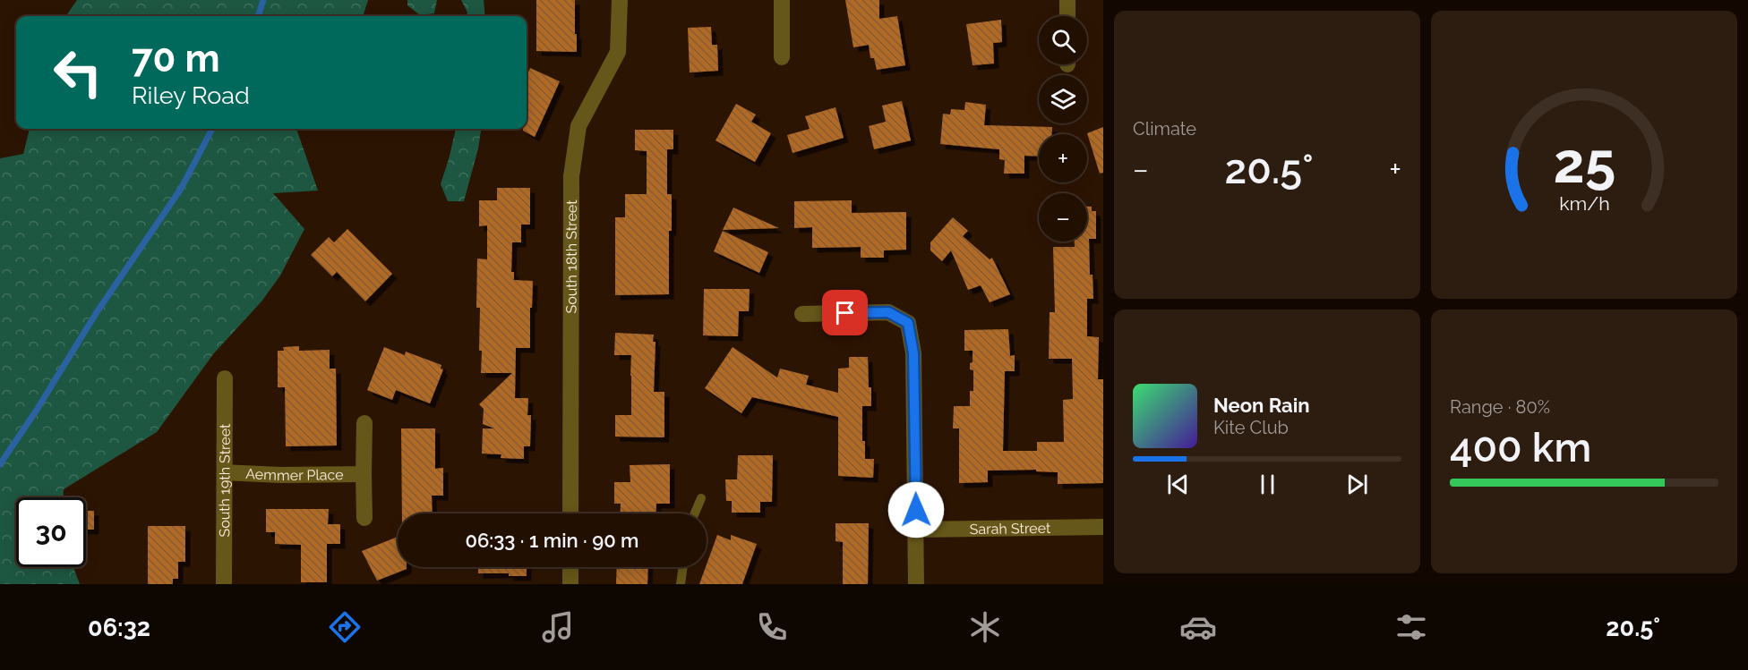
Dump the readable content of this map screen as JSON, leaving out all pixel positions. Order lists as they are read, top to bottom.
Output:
{
  "streets": {
    "street": [
      "South 18th Street",
      "Aemmer Place",
      "South 19th Street",
      "Sarah Street"
    ]
  },
  "crossings": [
    ["Aemmer Place", "South 19th Street"]
  ],
  "page": {
    "tile": [
      "Climate",
      ["Range · 80%", "400 km"]
    ],
    "map_buttons": ["+", "−"],
    "turn": ["70 m", "Riley Road"],
    "heat": ["−", "20.5°", "+"],
    "song": ["Neon Rain", "Kite Club"],
    "limit": "30",
    "trip": "06:33 · 1 min · 90 m",
    "tabs": ["06:32", "20.5°"],
    "gauge": ["25", "km/h"]
  }
}
